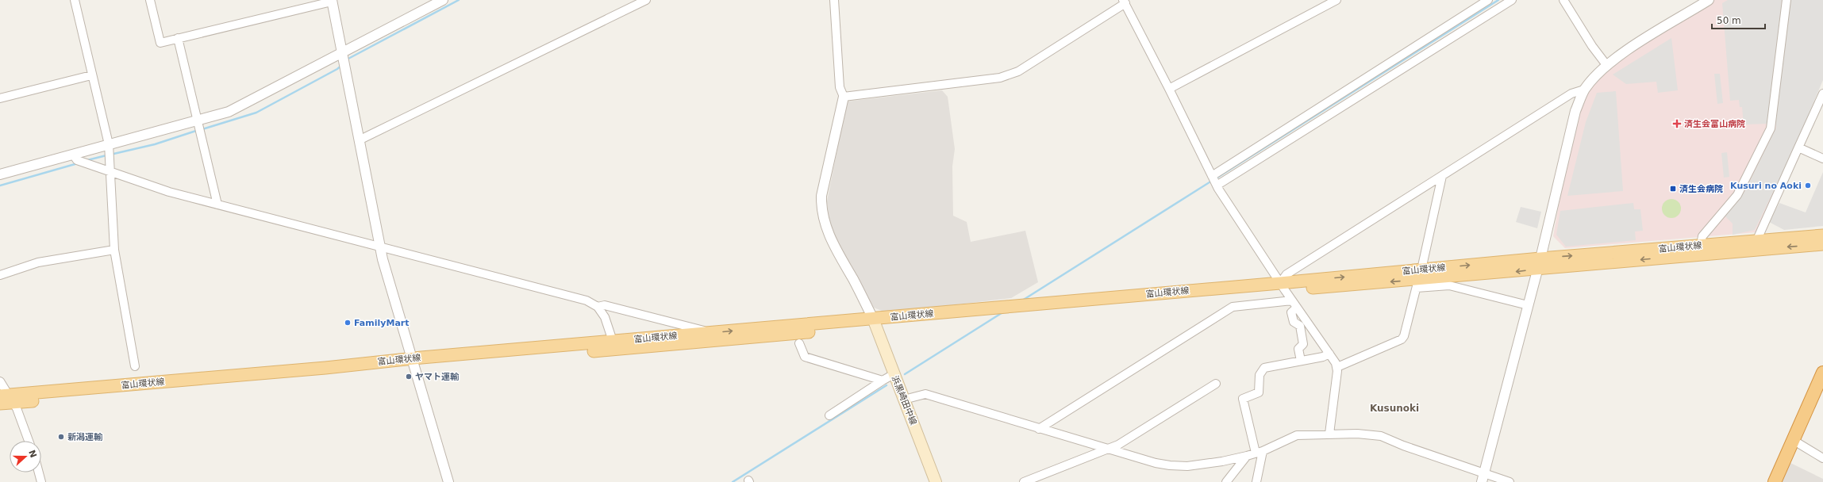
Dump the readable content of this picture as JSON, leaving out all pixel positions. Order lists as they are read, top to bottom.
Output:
{
  "streets": {
    "main road": ["富山環状線", "浜黒崎田中線"]
  },
  "crossings": [
    ["富山環状線", "浜黒崎田中線"]
  ],
  "districts": ["Kusunoki"],
  "places": {
    "health": ["済生会富山病院"],
    "other": [
      "Kusuri no Aoki",
      "FamilyMart",
      "ヤマト運輸",
      "新潟運輸"
    ],
    "transit": ["済生会病院"]
  },
  "scale_bar": "50 m",
  "north": "right"
}
